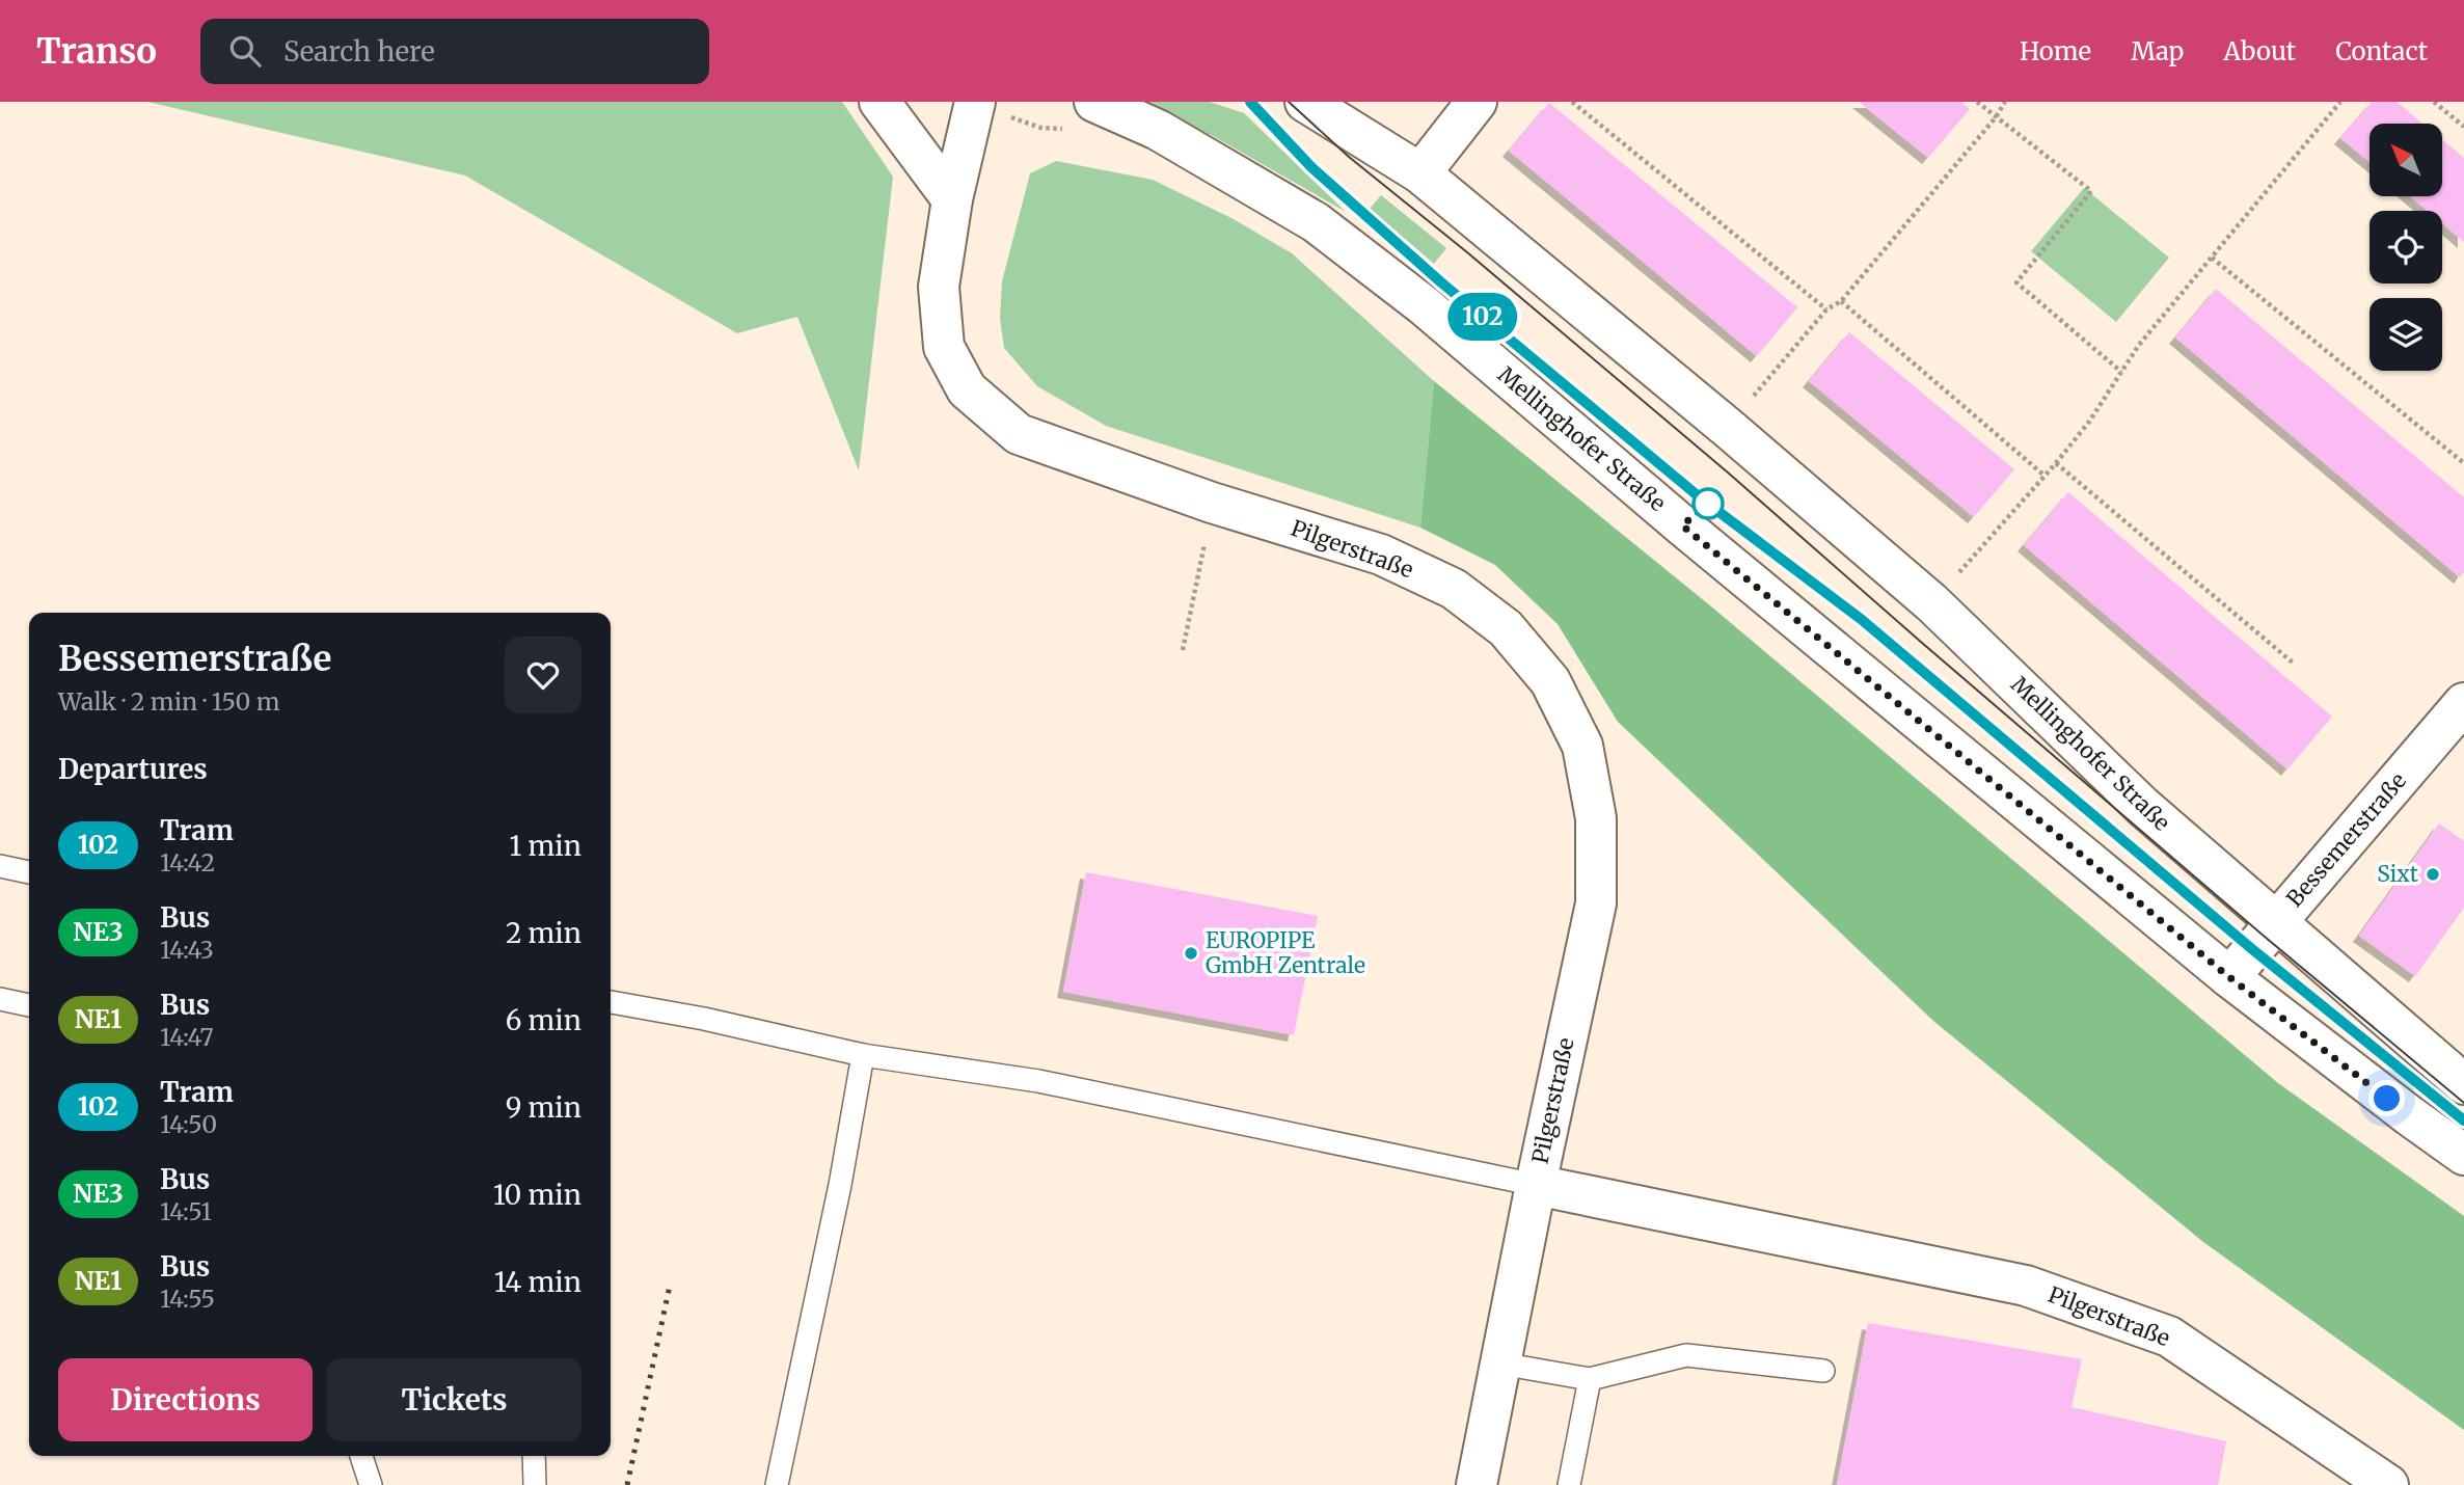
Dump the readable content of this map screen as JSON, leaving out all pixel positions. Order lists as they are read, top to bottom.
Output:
{
  "streets": {
    "street": ["Mellinghofer Straße", "Pilgerstraße", "Bessemerstraße"]
  },
  "crossings": [
    ["Mellinghofer Straße", "Bessemerstraße"]
  ],
  "places": ["Sixt", "EUROPIPE GmbH Zentrale"],
  "lines": ["tram line 102"],
  "north": "top left",
  "page": {
    "header": "Transo",
    "search": "Search here",
    "nav": [
      "Home",
      "Map",
      "About",
      "Contact"
    ],
    "on_map": "102",
    "heading": [
      ["Bessemerstraße", "Walk · 2 min · 150 m"],
      "Departures"
    ],
    "list": [
      {
        "mark": "102",
        "name": "Tram",
        "note": "14:42",
        "value": "1 min"
      },
      {
        "mark": "NE3",
        "name": "Bus",
        "note": "14:43",
        "value": "2 min"
      },
      {
        "mark": "NE1",
        "name": "Bus",
        "note": "14:47",
        "value": "6 min"
      },
      {
        "mark": "102",
        "name": "Tram",
        "note": "14:50",
        "value": "9 min"
      },
      {
        "mark": "NE3",
        "name": "Bus",
        "note": "14:51",
        "value": "10 min"
      },
      {
        "mark": "NE1",
        "name": "Bus",
        "note": "14:55",
        "value": "14 min"
      }
    ],
    "buttons": ["Directions", "Tickets"]
  }
}
